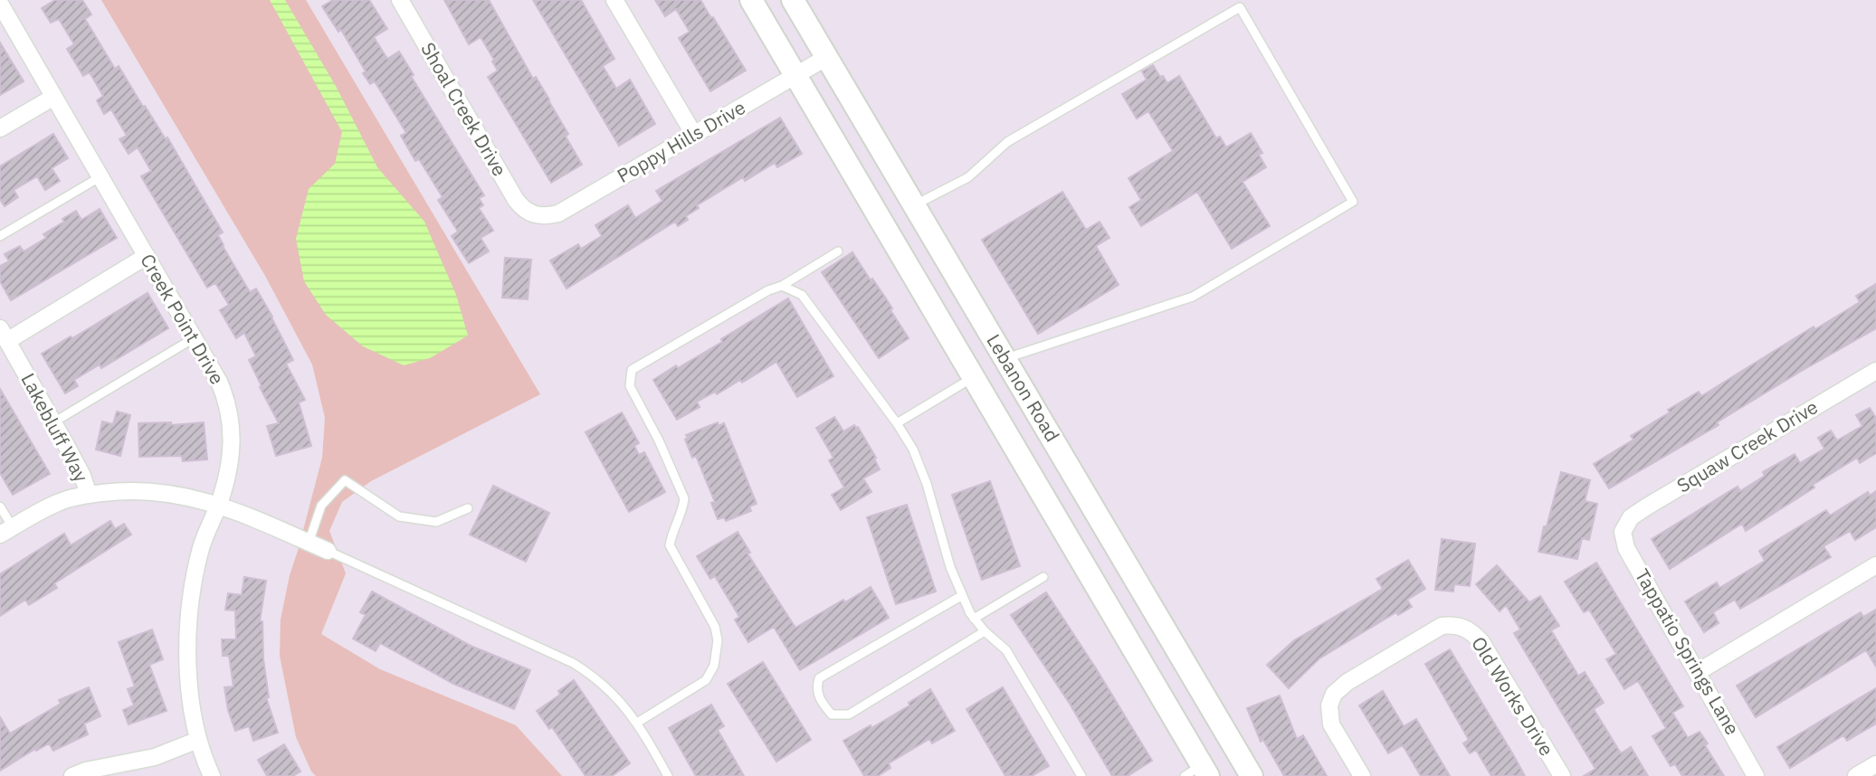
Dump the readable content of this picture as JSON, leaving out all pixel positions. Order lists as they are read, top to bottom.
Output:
{
  "streets": {
    "main road": ["Lebanon Road"],
    "street": [
      "Shoal Creek Drive",
      "Poppy Hills Drive",
      "Creek Point Drive",
      "Lakebluff Way",
      "Squaw Creek Drive",
      "Tappatio Springs Lane",
      "Old Works Drive"
    ]
  },
  "crossings": [
    ["Shoal Creek Drive", "Poppy Hills Drive"],
    ["Poppy Hills Drive", "Lebanon Road"],
    ["Squaw Creek Drive", "Tappatio Springs Lane"]
  ]
}
